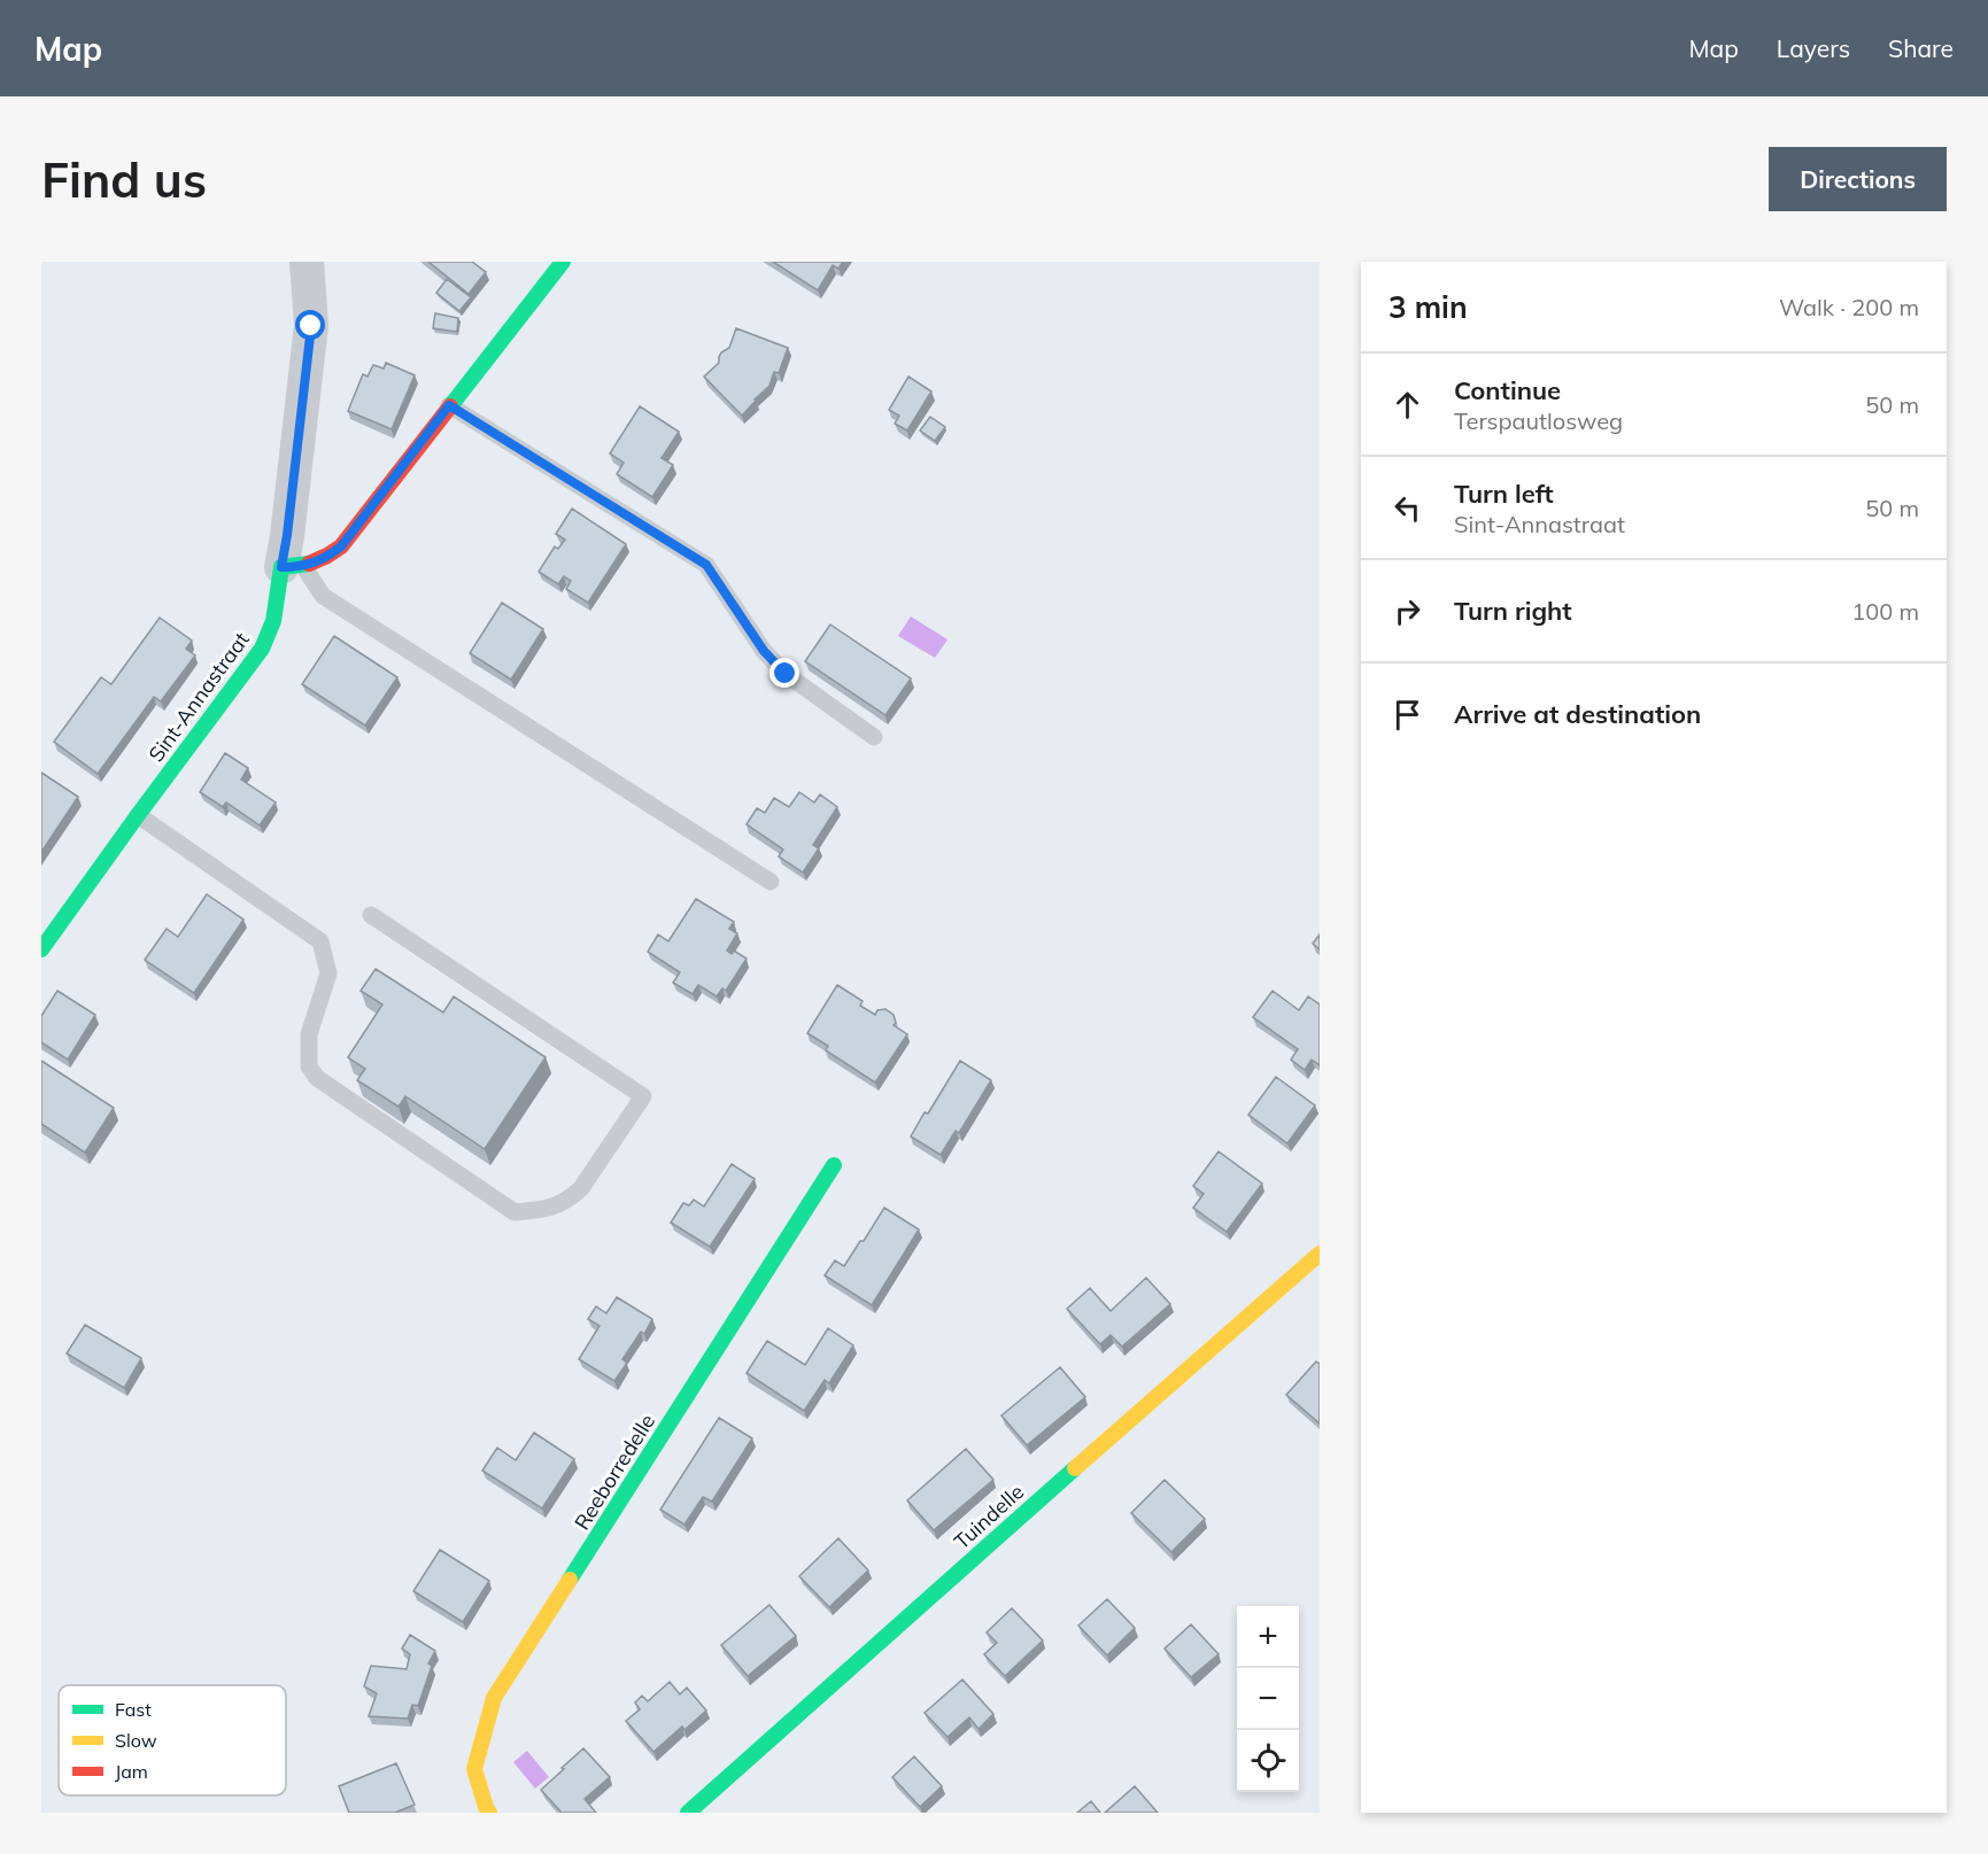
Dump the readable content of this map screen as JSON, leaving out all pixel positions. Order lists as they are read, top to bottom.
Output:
{
  "streets": {
    "street": ["Sint-Annastraat", "Reeborredelle", "Tuindelle"]
  },
  "legend": ["Fast", "Slow", "Jam"],
  "page": {
    "header": "Map",
    "nav": ["Map", "Layers", "Share"],
    "buttons": "Directions",
    "title": "Find us",
    "heading": ["3 min", "Walk · 200 m"],
    "list": [
      ["Continue", "Terspautlosweg", "50 m"],
      ["Turn left", "Sint-Annastraat", "50 m"],
      ["Turn right", "100 m"],
      "Arrive at destination"
    ],
    "map_buttons": ["+", "−"]
  }
}
